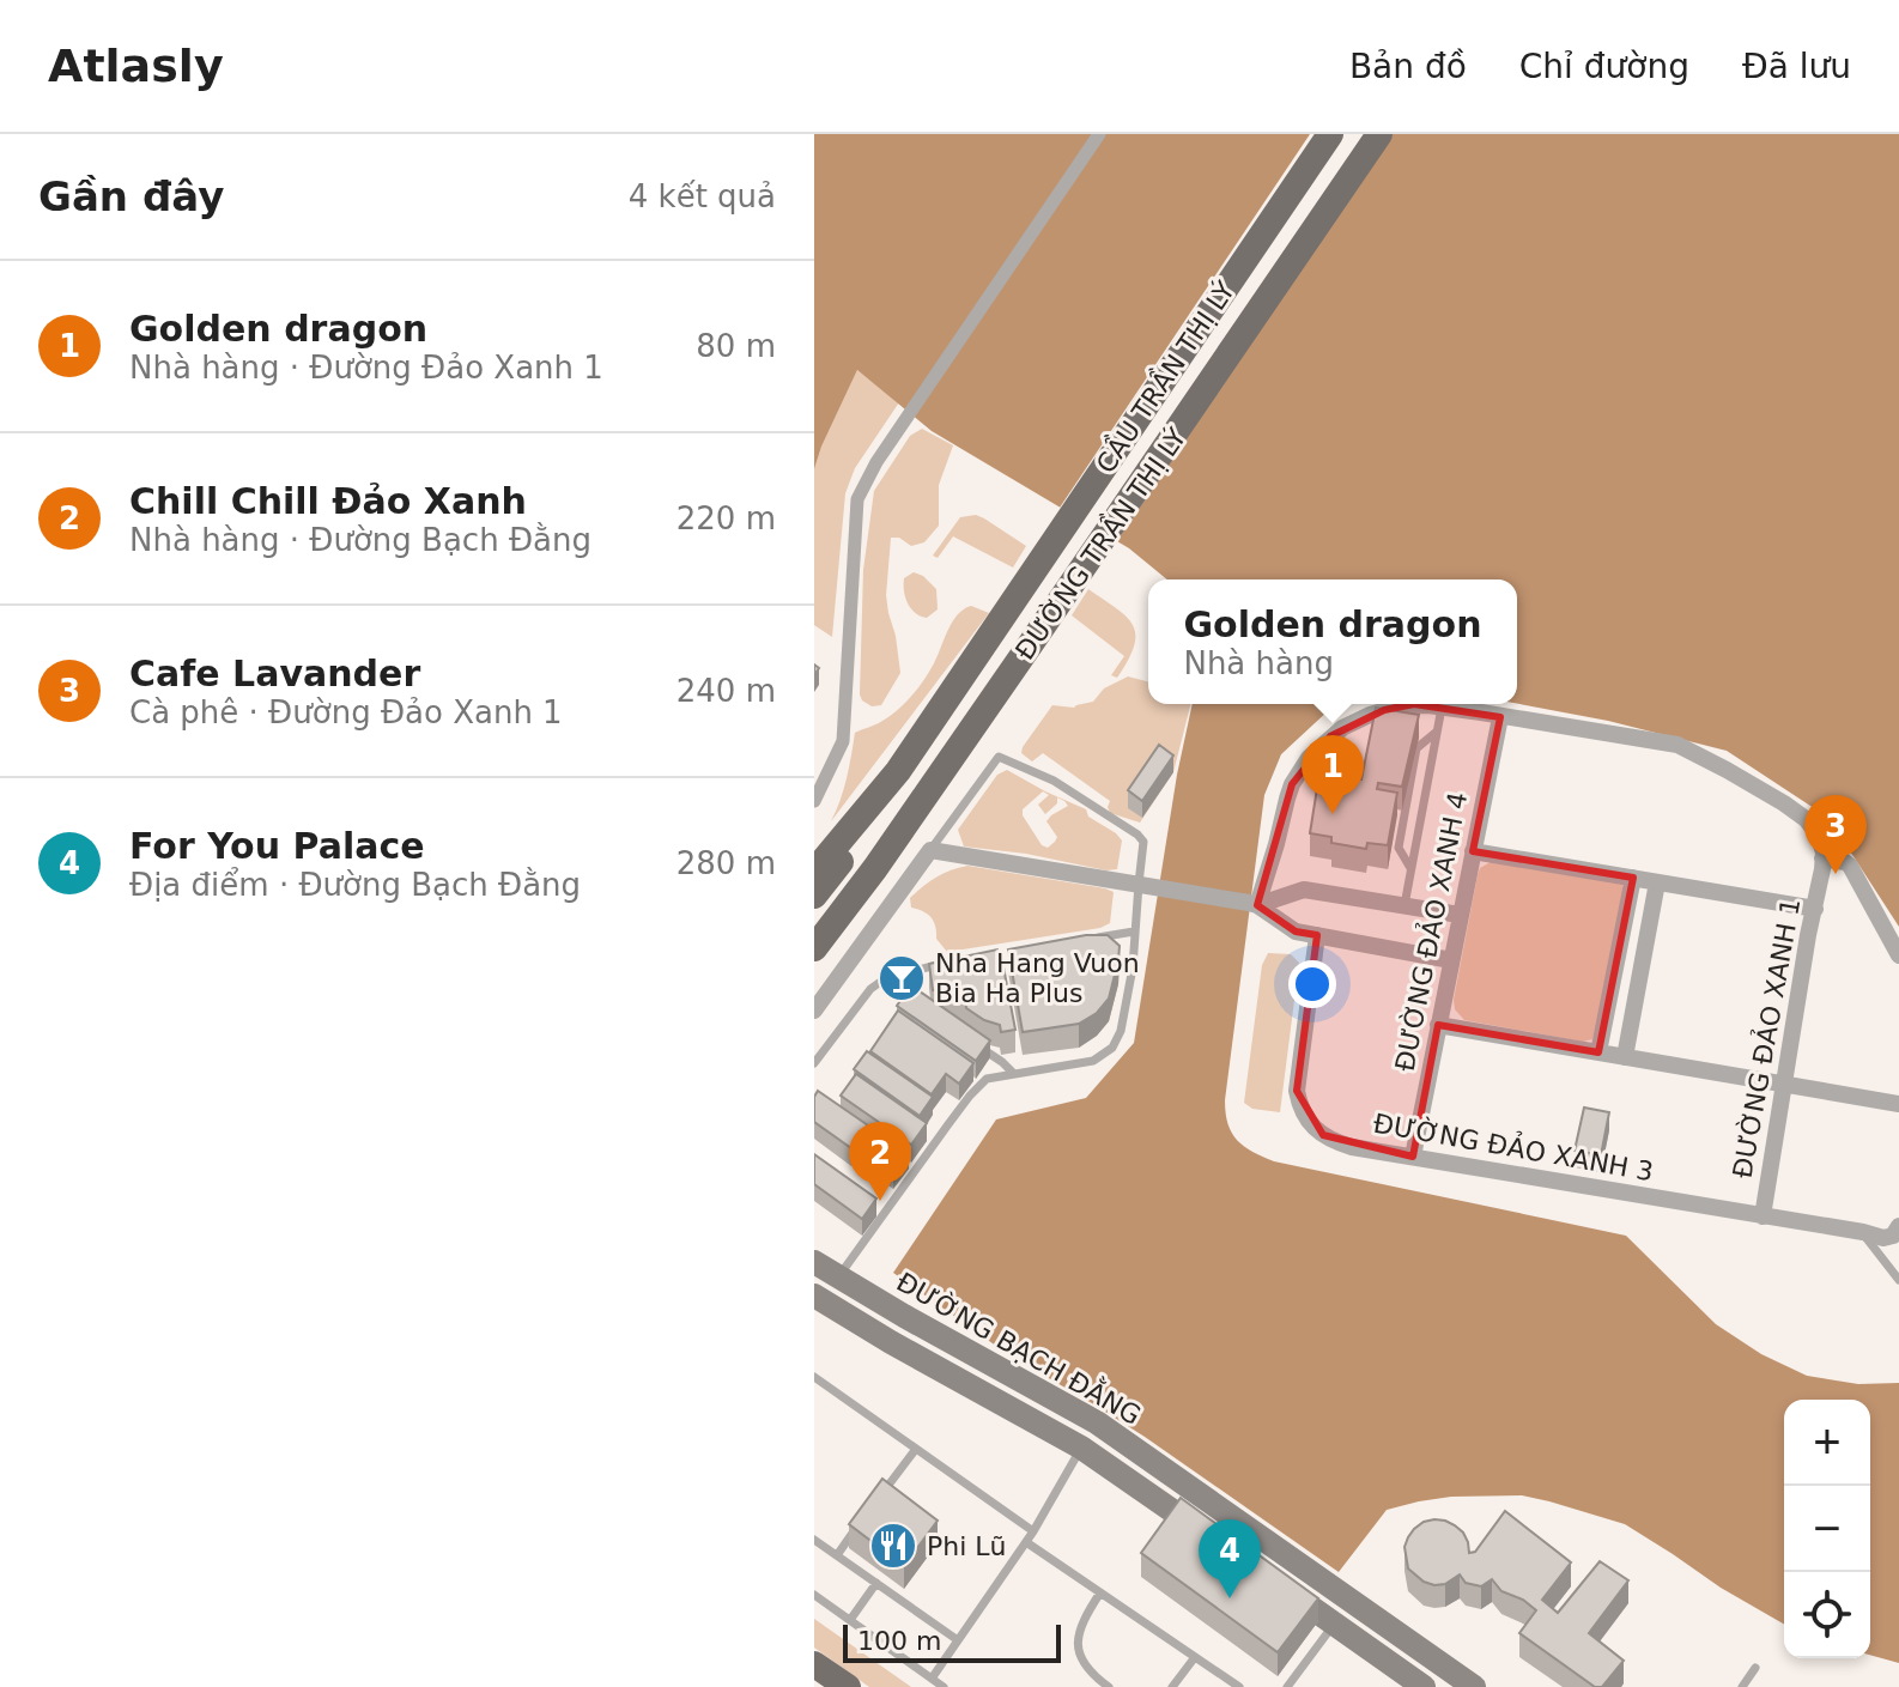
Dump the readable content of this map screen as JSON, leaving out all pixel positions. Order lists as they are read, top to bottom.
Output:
{
  "streets": {
    "main road": ["CẦU TRẦN THỊ LÝ", "ĐƯỜNG TRẦN THỊ LÝ", "ĐƯỜNG BẠCH ĐẰNG"],
    "street": ["ĐƯỜNG ĐẢO XANH 4", "ĐƯỜNG ĐẢO XANH 1", "ĐƯỜNG ĐẢO XANH 3"]
  },
  "crossings": [
    ["CẦU TRẦN THỊ LÝ", "ĐƯỜNG TRẦN THỊ LÝ"],
    ["ĐƯỜNG ĐẢO XANH 4", "ĐƯỜNG ĐẢO XANH 3"],
    ["ĐƯỜNG ĐẢO XANH 1", "ĐƯỜNG ĐẢO XANH 3"]
  ],
  "places": {
    "bar": ["Nha Hang Vuon Bia Ha Plus"],
    "restaurant": ["Phi Lũ"]
  },
  "scale_bar": "100 m",
  "page": {
    "header": "Atlasly",
    "nav": ["Bản đồ", "Chỉ đường", "Đã lưu"],
    "heading": ["Gần đây", "4 kết quả"],
    "list": [
      {
        "mark": "1",
        "name": "Golden dragon",
        "note": "Nhà hàng · Đường Đảo Xanh 1",
        "value": "80 m"
      },
      {
        "mark": "2",
        "name": "Chill Chill Đảo Xanh",
        "note": "Nhà hàng · Đường Bạch Đằng",
        "value": "220 m"
      },
      {
        "mark": "3",
        "name": "Cafe Lavander",
        "note": "Cà phê · Đường Đảo Xanh 1",
        "value": "240 m"
      },
      {
        "mark": "4",
        "name": "For You Palace",
        "note": "Địa điểm · Đường Bạch Đằng",
        "value": "280 m"
      }
    ],
    "popup": ["Golden dragon", "Nhà hàng"],
    "pins": [
      "1",
      "3",
      "2",
      "4"
    ],
    "map_buttons": ["+", "−"],
    "scale": "100 m"
  }
}
